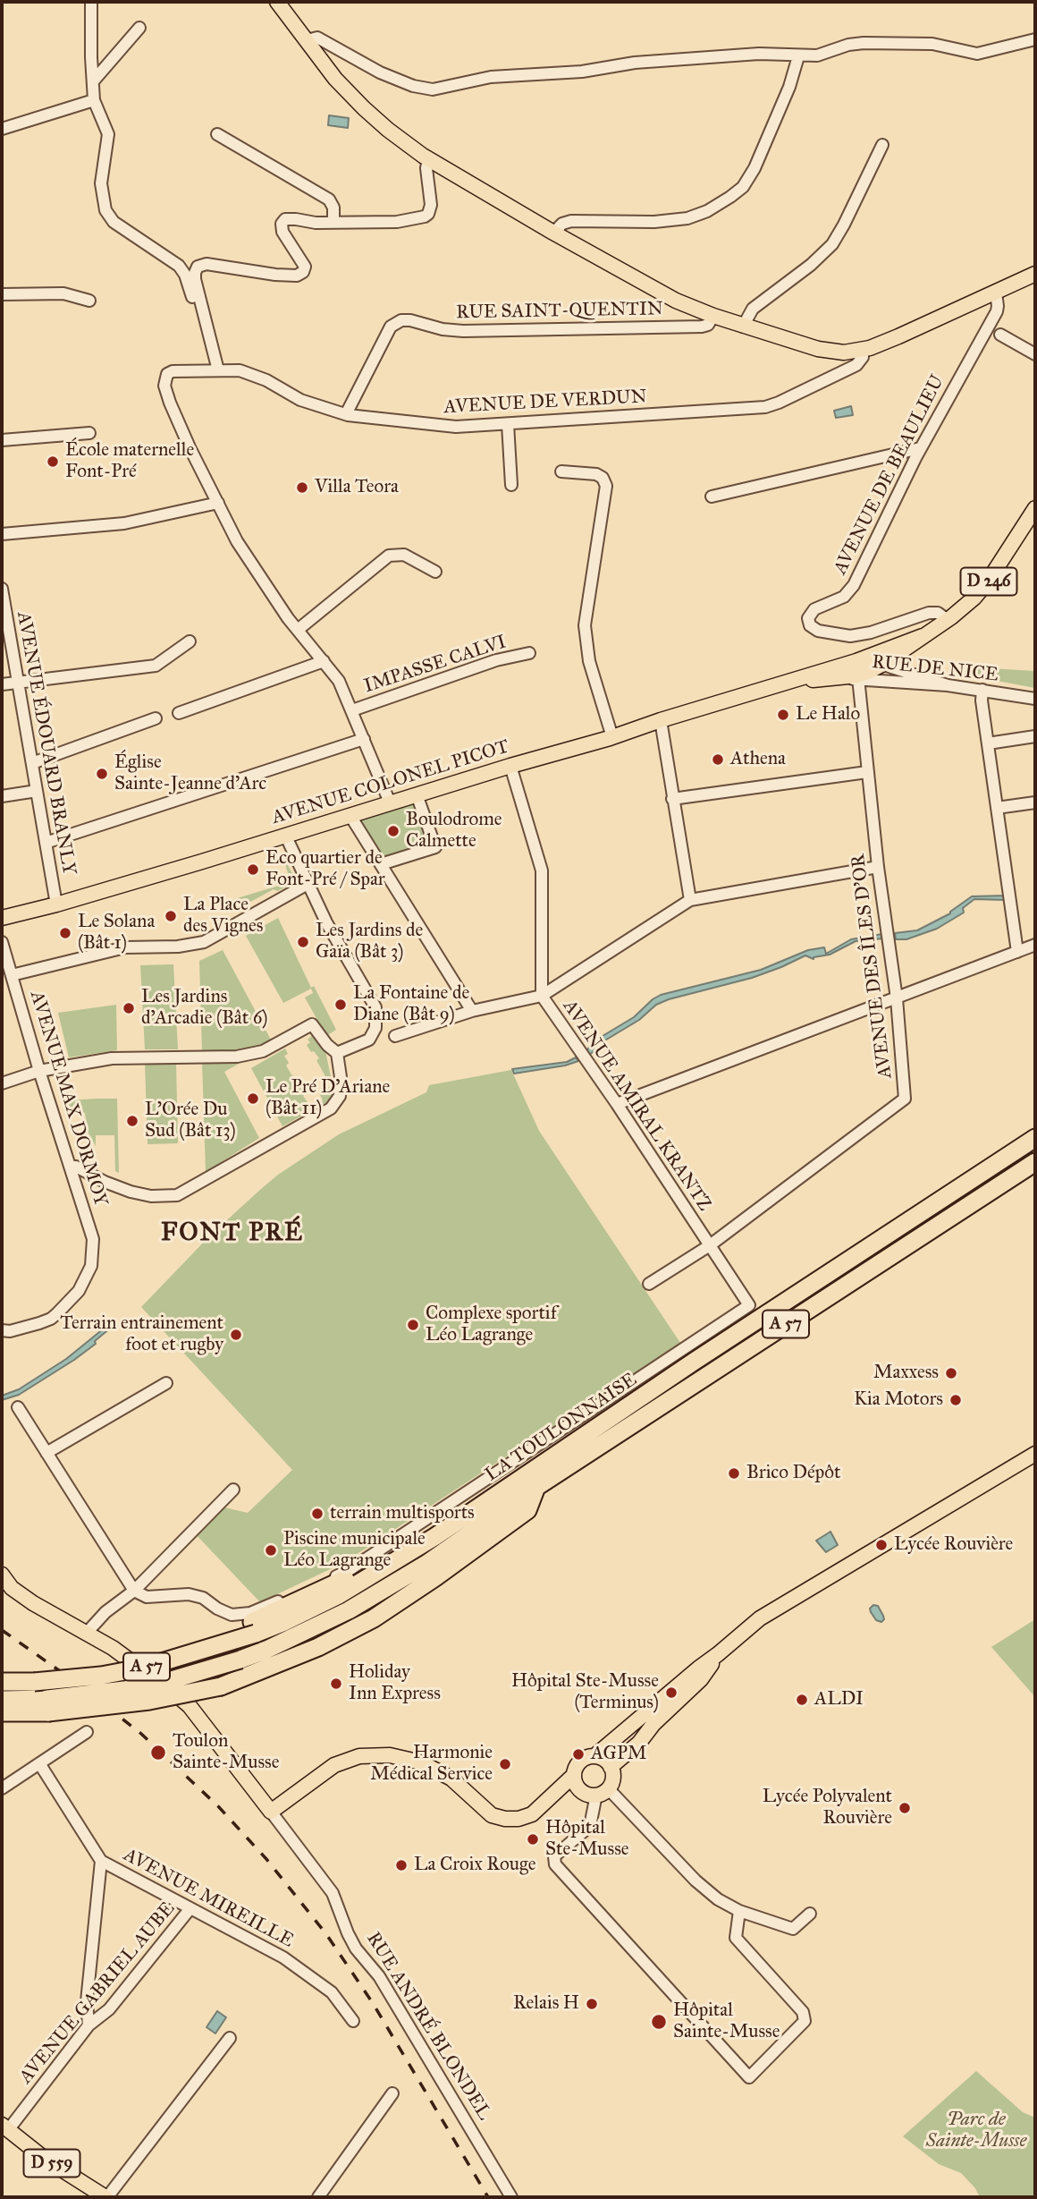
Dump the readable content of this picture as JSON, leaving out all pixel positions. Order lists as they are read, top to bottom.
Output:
{
  "streets": {
    "highway": ["A 57", "LA TOULONNAISE"],
    "main road": [
      "D 246",
      "AVENUE COLONEL PICOT",
      "RUE ANDRÉ BLONDEL",
      "D 559"
    ],
    "street": [
      "RUE SAINT-QUENTIN",
      "AVENUE DE VERDUN",
      "AVENUE DE BEAULIEU",
      "IMPASSE CALVI",
      "RUE DE NICE",
      "AVENUE ÉDOUARD BRANLY",
      "AVENUE DES ÎLES D'OR",
      "AVENUE MAX DORMOY",
      "AVENUE AMIRAL KRANTZ",
      "AVENUE MIREILLE",
      "AVENUE GABRIEL AUBE"
    ]
  },
  "crossings": [
    ["RUE SAINT-QUENTIN", "AVENUE DE VERDUN"],
    ["AVENUE DE BEAULIEU", "AVENUE COLONEL PICOT"],
    ["RUE DE NICE", "AVENUE COLONEL PICOT"],
    ["RUE DE NICE", "AVENUE DES ÎLES D'OR"],
    ["AVENUE ÉDOUARD BRANLY", "AVENUE COLONEL PICOT"],
    ["AVENUE COLONEL PICOT", "AVENUE DES ÎLES D'OR"],
    ["AVENUE COLONEL PICOT", "AVENUE AMIRAL KRANTZ"],
    ["AVENUE DES ÎLES D'OR", "AVENUE AMIRAL KRANTZ"],
    ["AVENUE MIREILLE", "AVENUE GABRIEL AUBE"],
    ["AVENUE GABRIEL AUBE", "D 559"]
  ],
  "districts": ["FONT PRÉ"],
  "parks": ["Parc de Sainte-Musse"],
  "places": [
    "École maternelle Font-Pré",
    "Villa Teora",
    "Le Halo",
    "Athena",
    "Église Sainte-Jeanne d'Arc",
    "Boulodrome Calmette",
    "Eco quartier de Font-Pré / Spar",
    "La Place des Vignes",
    "Le Solana (Bât 1)",
    "Les Jardins de Gaïa (Bât 3)",
    "La Fontaine de Diane (Bât 9)",
    "Les Jardins d'Arcadie (Bât 6)",
    "Le Pré D'Ariane (Bât 11)",
    "L'Orée Du Sud (Bât 13)",
    "Complexe sportif Léo Lagrange",
    "Terrain entrainement foot et rugby",
    "Maxxess",
    "Kia Motors",
    "Brico Dépôt",
    "terrain multisports",
    "Lycée Rouvière",
    "Piscine municipale Léo Lagrange",
    "Holiday Inn Express",
    "Hôpital Ste-Musse (Terminus)",
    "ALDI",
    "Toulon Sainte-Musse",
    "AGPM",
    "Harmonie Médical Service",
    "Lycée Polyvalent Rouvière",
    "Hôpital Ste-Musse",
    "La Croix Rouge",
    "Relais H",
    "Hôpital Sainte-Musse"
  ]
}
